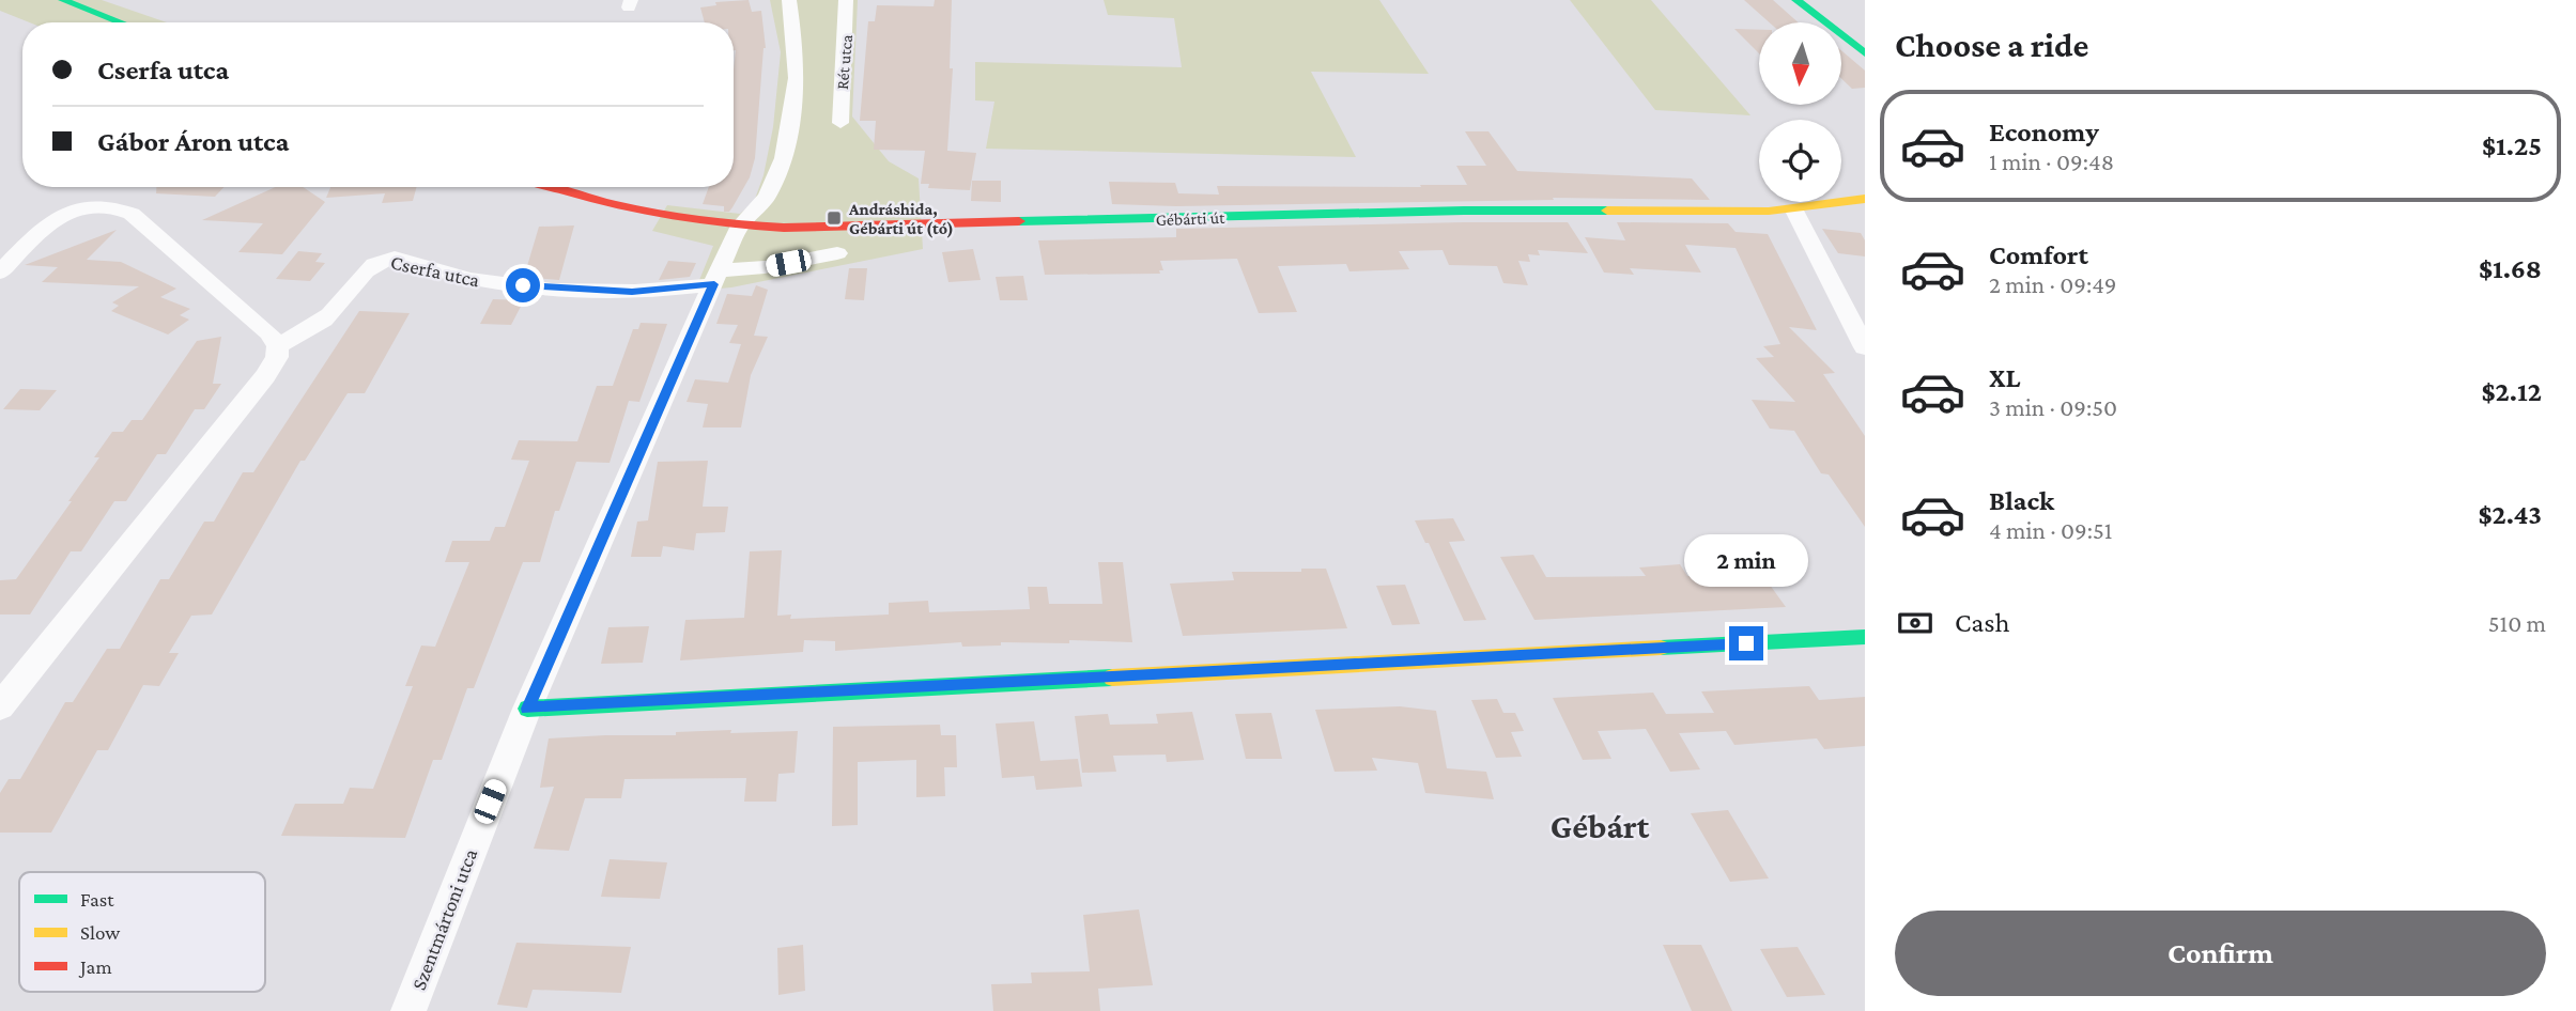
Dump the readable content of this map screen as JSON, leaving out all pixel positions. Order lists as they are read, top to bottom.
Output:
{
  "streets": {
    "main road": ["Gébárti út"],
    "street": ["Rét utca", "Cserfa utca", "Szentmártoni utca"]
  },
  "crossings": [
    ["Rét utca", "Szentmártoni utca"],
    ["Gébárti út", "Szentmártoni utca"],
    ["Cserfa utca", "Szentmártoni utca"]
  ],
  "districts": ["Gébárt"],
  "places": {
    "transit": ["Andráshida, Gébárti út (tó)"]
  },
  "legend": ["Fast", "Slow", "Jam"],
  "north": "bottom",
  "page": {
    "heading": "Choose a ride",
    "banner": ["Cserfa utca", "Gábor Áron utca"],
    "list": [
      {
        "name": "Economy",
        "note": "1 min · 09:48",
        "value": "$1.25"
      },
      {
        "name": "Comfort",
        "note": "2 min · 09:49",
        "value": "$1.68"
      },
      {
        "name": "XL",
        "note": "3 min · 09:50",
        "value": "$2.12"
      },
      {
        "name": "Black",
        "note": "4 min · 09:51",
        "value": "$2.43"
      }
    ],
    "bubble": "2 min",
    "pay": ["Cash", "510 m"],
    "buttons": "Confirm"
  }
}
